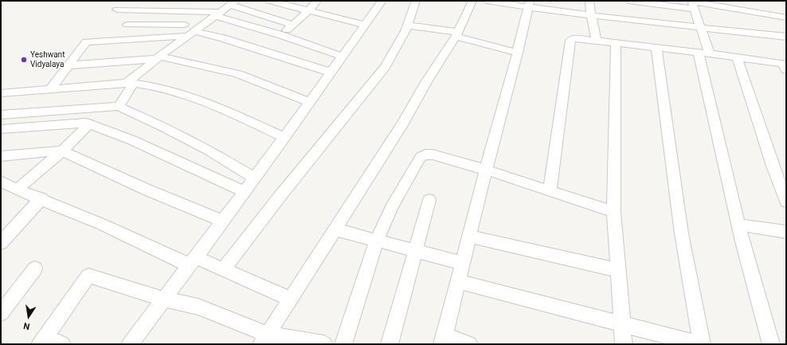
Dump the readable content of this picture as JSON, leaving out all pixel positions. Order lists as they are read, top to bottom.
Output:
{
  "places": ["Yeshwant Vidyalaya"],
  "north": "bottom"
}
